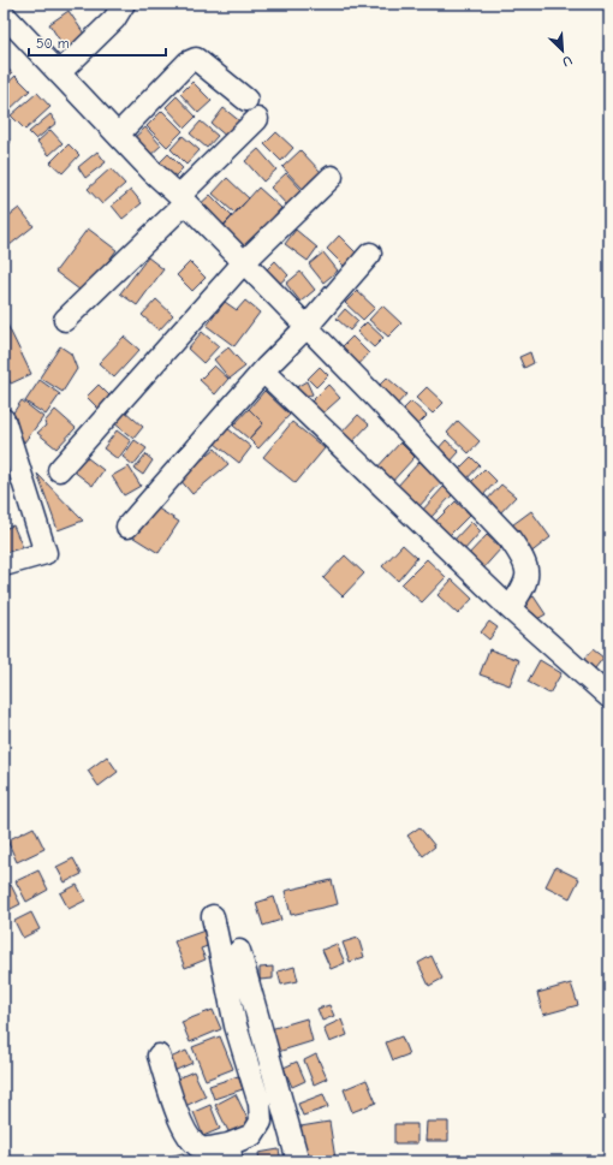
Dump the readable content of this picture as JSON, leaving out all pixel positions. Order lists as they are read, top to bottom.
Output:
{
  "scale_bar": "50 m",
  "north": "bottom right"
}
